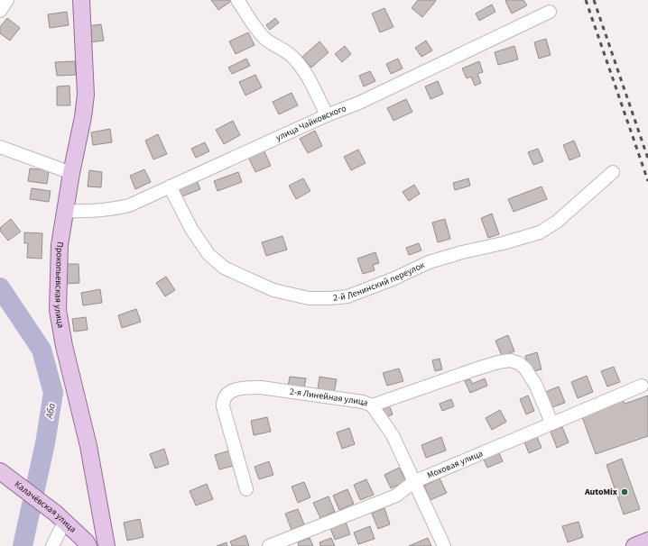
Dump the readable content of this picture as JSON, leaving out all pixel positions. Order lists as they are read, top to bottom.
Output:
{
  "streets": {
    "main road": ["Прокопьевская улица", "Калачёвская улица"],
    "street": [
      "улица Чайковского",
      "2-й Ленинский переулок",
      "2-я Линейная улица",
      "Моховая улица"
    ]
  },
  "crossings": [
    ["улица Чайковского", "2-й Ленинский переулок"],
    ["улица Чайковского", "Прокопьевская улица"],
    ["2-я Линейная улица", "Моховая улица"]
  ],
  "water": ["Аба"],
  "places": ["AutoMix"]
}
